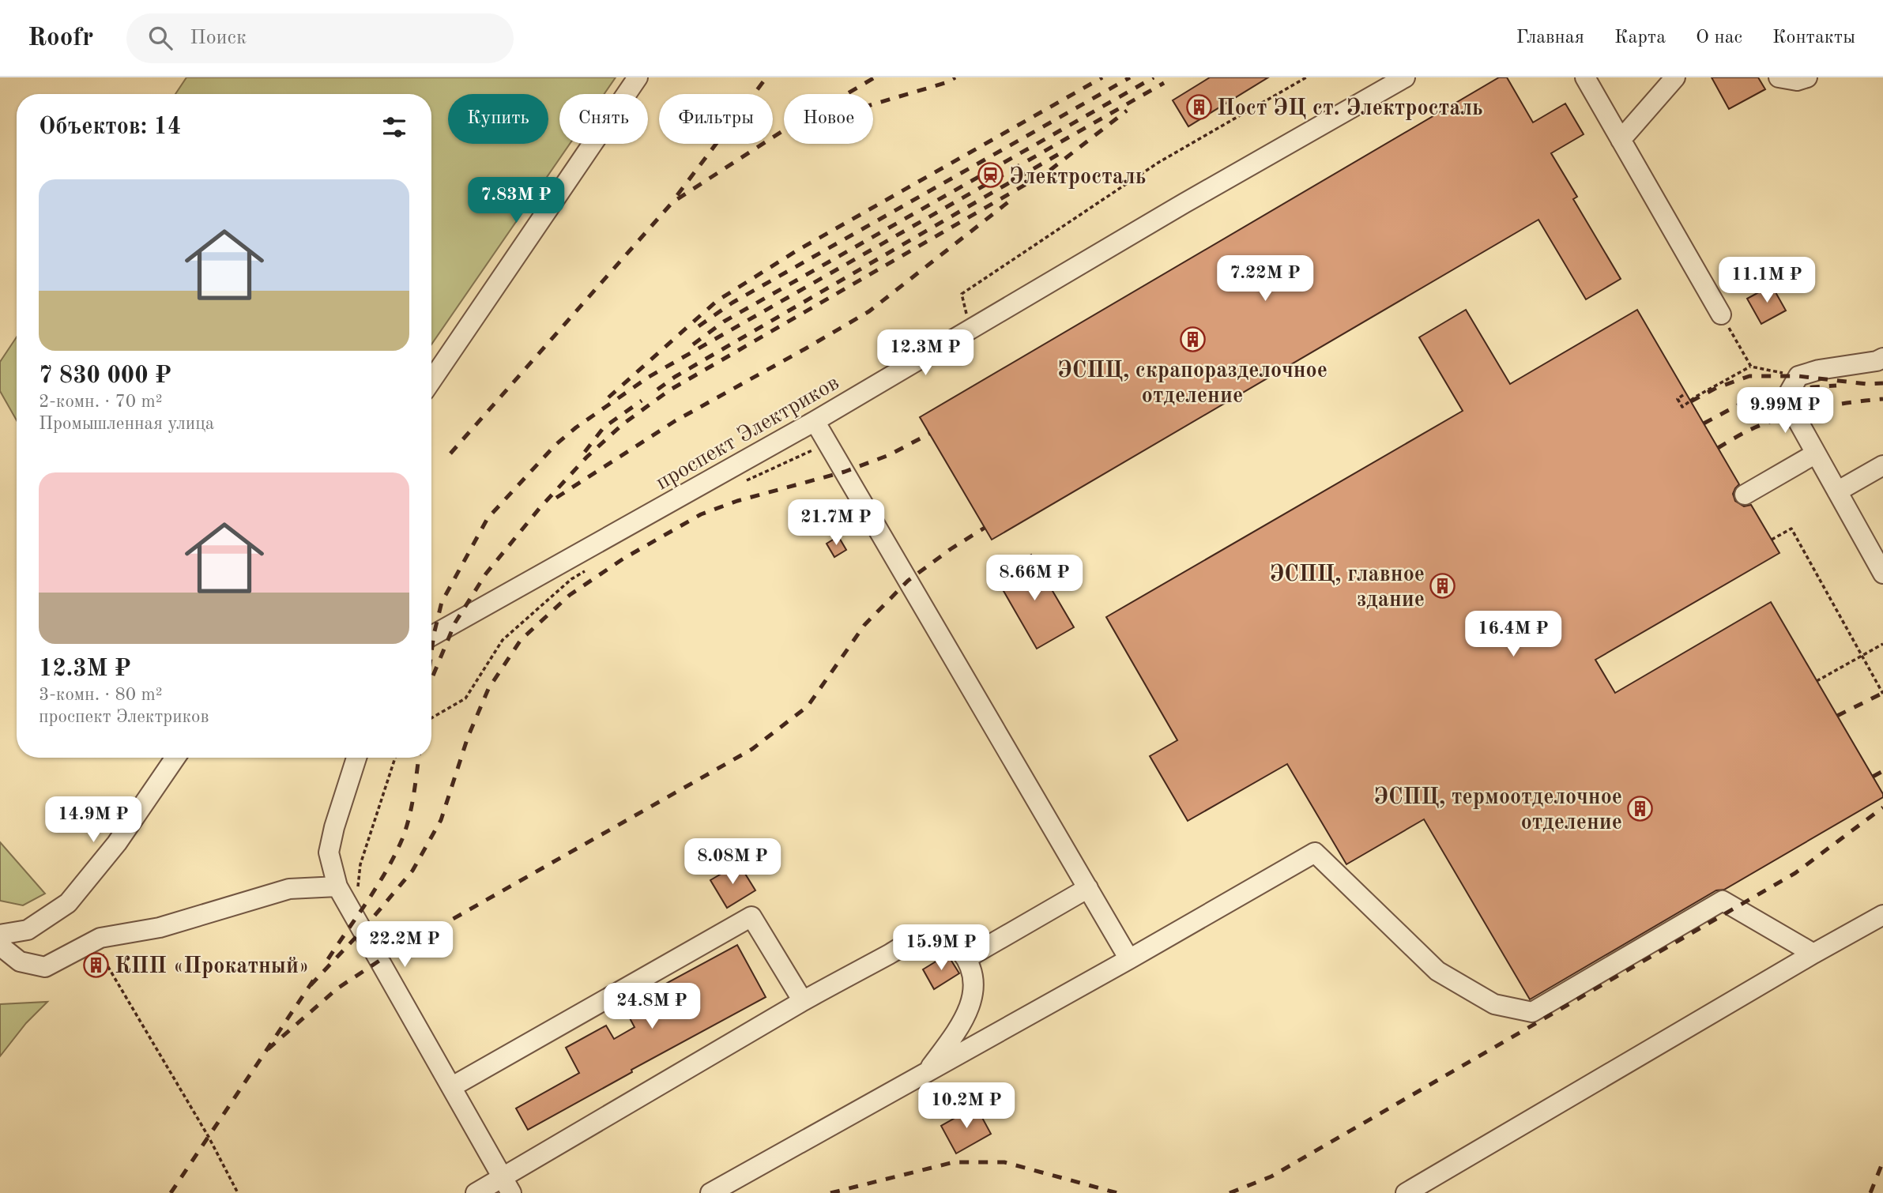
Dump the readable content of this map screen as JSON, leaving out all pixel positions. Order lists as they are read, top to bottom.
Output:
{
  "streets": {
    "street": ["проспект Электриков"]
  },
  "places": {
    "building": [
      "Пост ЭЦ ст. Электросталь",
      "ЭСПЦ, скрапоразделочное отделение",
      "ЭСПЦ, главное здание",
      "ЭСПЦ, термоотделочное отделение",
      "КПП «Прокатный»"
    ],
    "station": ["Электросталь"]
  },
  "page": {
    "header": "Roofr",
    "search": "Поиск",
    "nav": [
      "Главная",
      "Карта",
      "О нас",
      "Контакты"
    ],
    "chip": [
      "Купить",
      "Снять",
      "Фильтры",
      "Новое"
    ],
    "heading": "Объектов: 14",
    "list": [
      {
        "name": "7 830 000 ₽",
        "note": "2-комн. · 70 m² · Промышленная улица"
      },
      {
        "name": "12.3M ₽",
        "note": "3-комн. · 80 m² · проспект Электриков"
      }
    ],
    "price": [
      "7.83M ₽",
      "7.22M ₽",
      "11.1M ₽",
      "12.3M ₽",
      "9.99M ₽",
      "21.7M ₽",
      "8.66M ₽",
      "16.4M ₽",
      "14.9M ₽",
      "8.08M ₽",
      "22.2M ₽",
      "15.9M ₽",
      "24.8M ₽",
      "10.2M ₽"
    ]
  }
}
